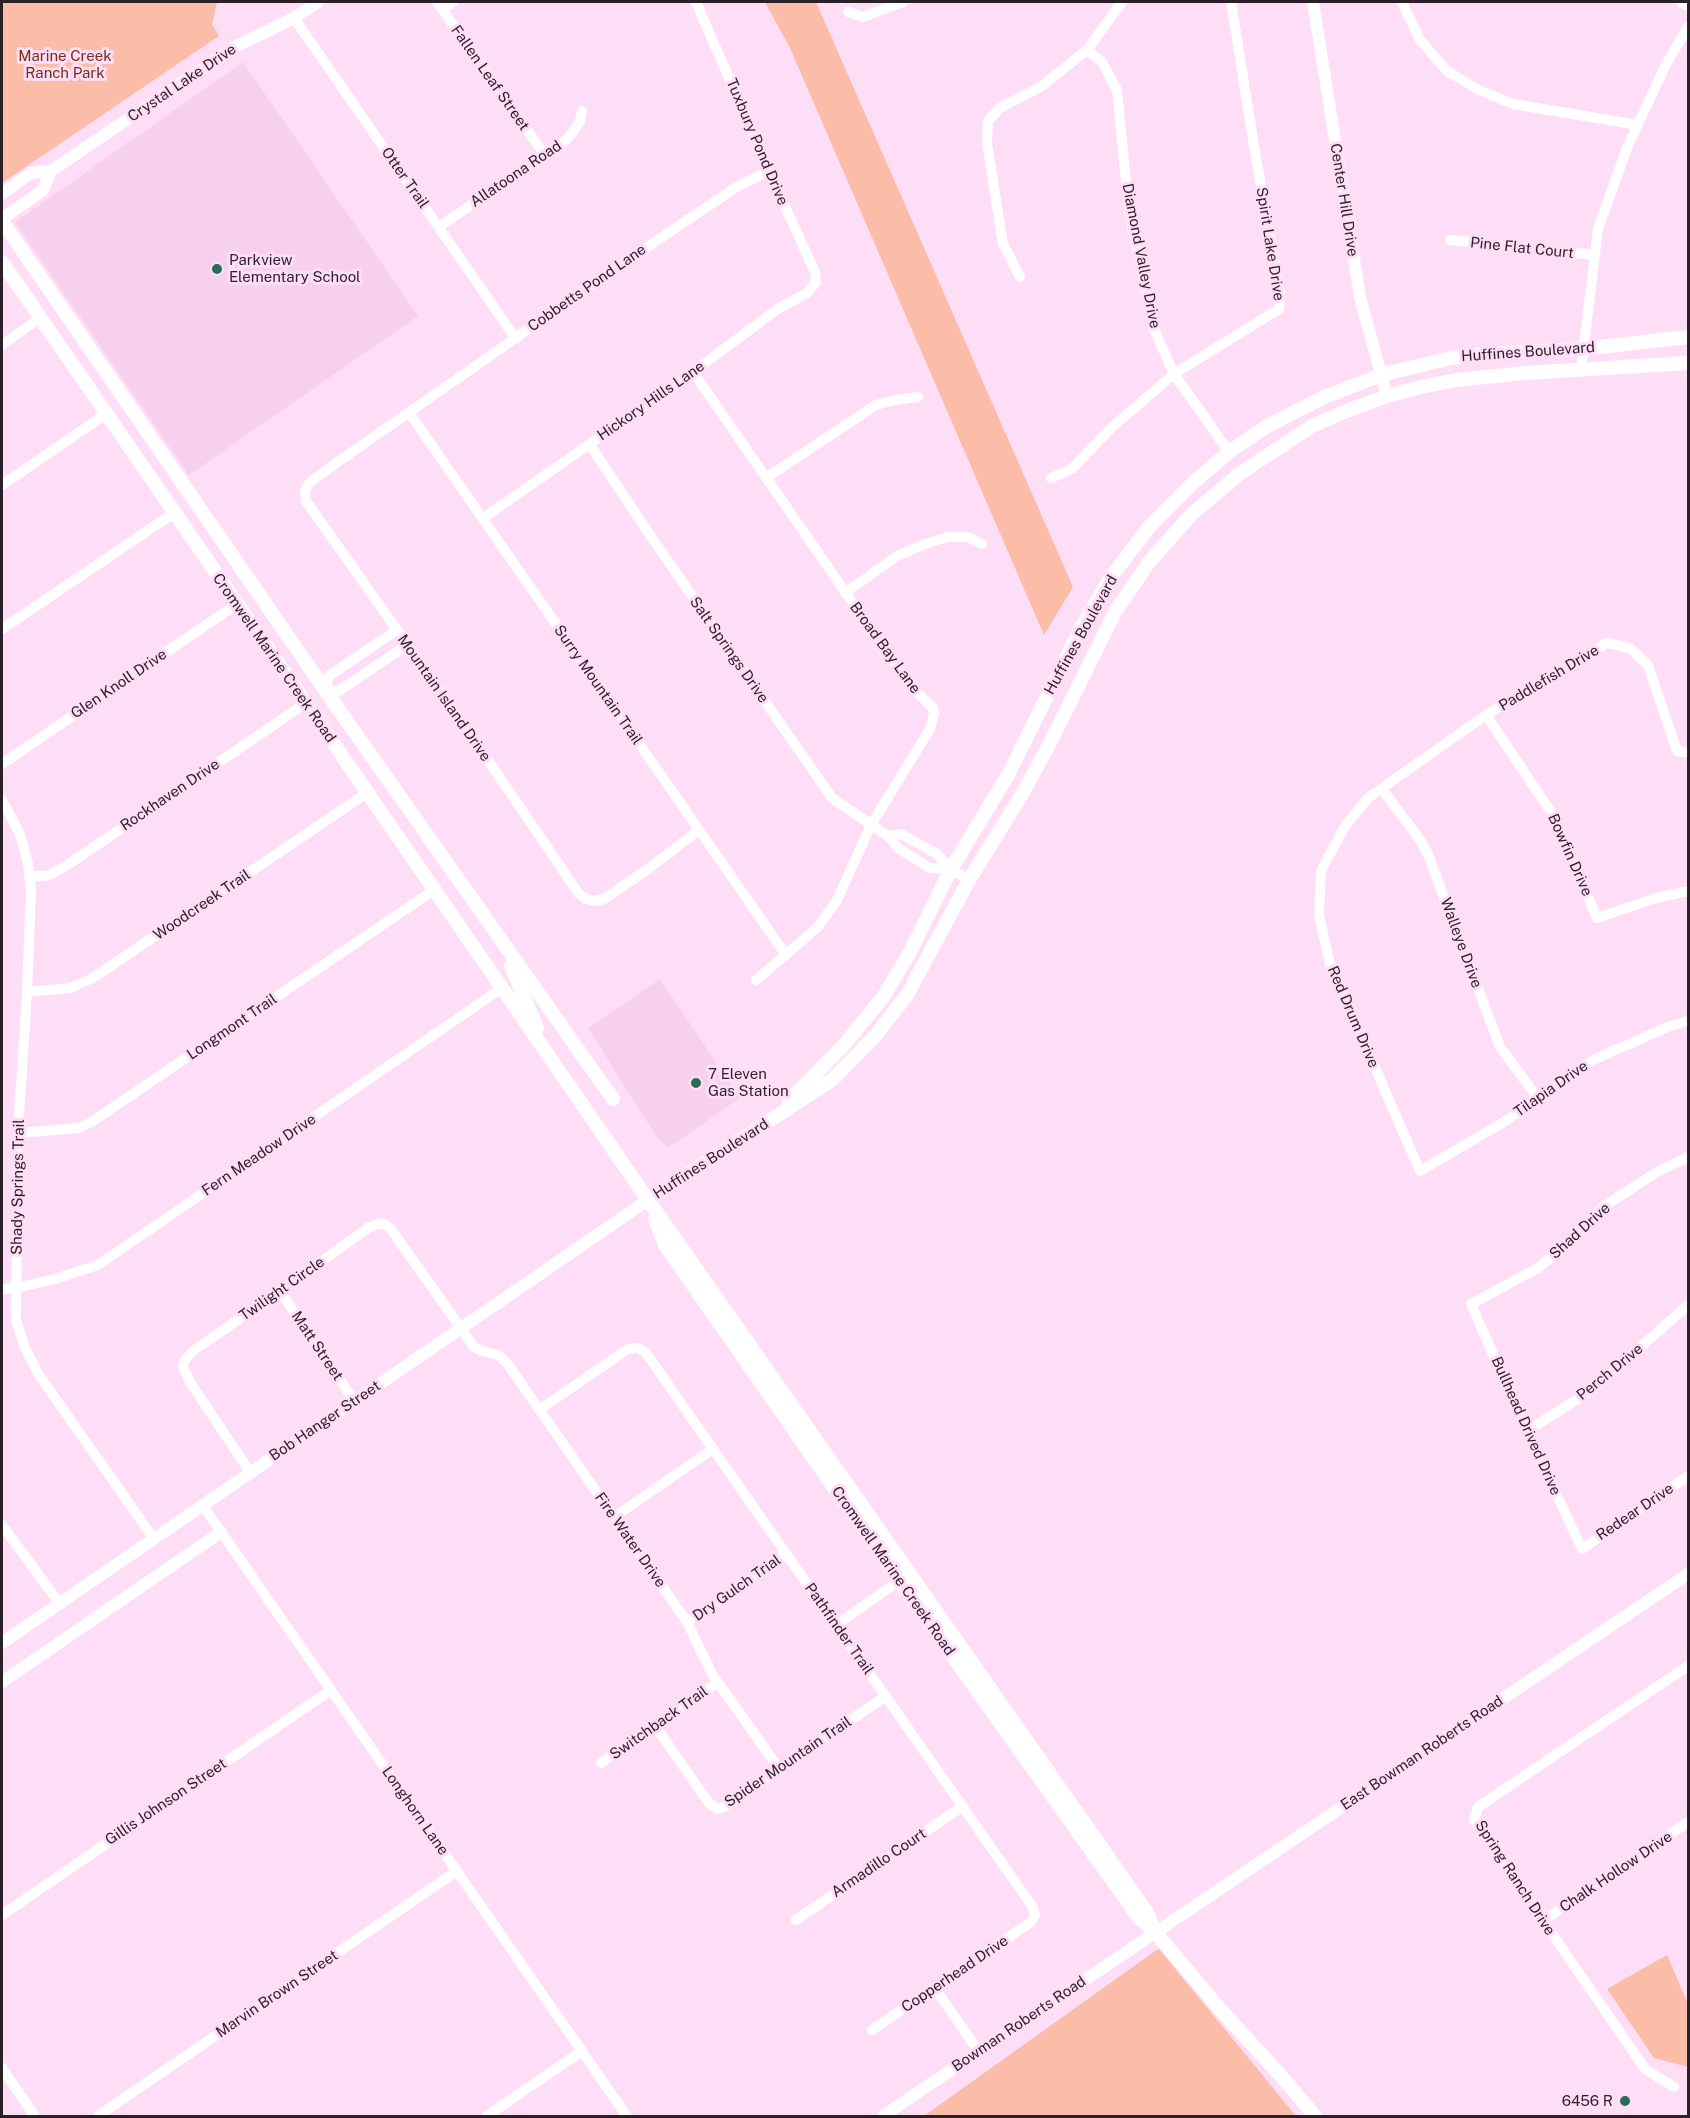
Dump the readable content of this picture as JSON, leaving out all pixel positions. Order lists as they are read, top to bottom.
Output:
{
  "streets": {
    "main road": ["Huffines Boulevard", "Cromwell Marine Creek Road"],
    "street": [
      "Fallen Leaf Street",
      "Crystal Lake Drive",
      "Tuxbury Pond Drive",
      "Allatoona Road",
      "Otter Trail",
      "Center Hill Drive",
      "Spirit Lake Drive",
      "Pine Flat Court",
      "Diamond Valley Drive",
      "Cobbetts Pond Lane",
      "Hickory Hills Lane",
      "Broad Bay Lane",
      "Salt Springs Drive",
      "Paddlefish Drive",
      "Glen Knoll Drive",
      "Surry Mountain Trail",
      "Mountain Island Drive",
      "Rockhaven Drive",
      "Bowfin Drive",
      "Woodcreek Trail",
      "Walleye Drive",
      "Red Drum Drive",
      "Longmont Trail",
      "Tilapia Drive",
      "Fern Meadow Drive",
      "Shady Springs Trail",
      "Shad Drive",
      "Twilight Circle",
      "Matt Street",
      "Perch Drive",
      "Bob Hanger Street",
      "Bullhead Drived Drive",
      "Redear Drive",
      "Fire Water Drive",
      "Dry Gulch Trial",
      "Pathfinder Trail",
      "Switchback Trail",
      "East Bowman Roberts Road",
      "Spider Mountain Trail",
      "Gillis Johnson Street",
      "Longhorn Lane",
      "Armadillo Court",
      "Chalk Hollow Drive",
      "Spring Ranch Drive",
      "Copperhead Drive",
      "Marvin Brown Street",
      "Bowman Roberts Road"
    ]
  },
  "crossings": [
    ["Fallen Leaf Street", "Allatoona Road"],
    ["Crystal Lake Drive", "Otter Trail"],
    ["Crystal Lake Drive", "Cromwell Marine Creek Road"],
    ["Tuxbury Pond Drive", "Cobbetts Pond Lane"],
    ["Tuxbury Pond Drive", "Hickory Hills Lane"],
    ["Allatoona Road", "Otter Trail"],
    ["Otter Trail", "Cobbetts Pond Lane"],
    ["Center Hill Drive", "Huffines Boulevard"],
    ["Spirit Lake Drive", "Diamond Valley Drive"],
    ["Diamond Valley Drive", "Huffines Boulevard"],
    ["Cobbetts Pond Lane", "Surry Mountain Trail"],
    ["Cobbetts Pond Lane", "Mountain Island Drive"],
    ["Huffines Boulevard", "Salt Springs Drive"],
    ["Huffines Boulevard", "Cromwell Marine Creek Road"],
    ["Huffines Boulevard", "Bob Hanger Street"],
    ["Hickory Hills Lane", "Broad Bay Lane"],
    ["Hickory Hills Lane", "Salt Springs Drive"],
    ["Hickory Hills Lane", "Surry Mountain Trail"],
    ["Broad Bay Lane", "Salt Springs Drive"],
    ["Broad Bay Lane", "Surry Mountain Trail"],
    ["Cromwell Marine Creek Road", "Glen Knoll Drive"],
    ["Cromwell Marine Creek Road", "Rockhaven Drive"],
    ["Cromwell Marine Creek Road", "Woodcreek Trail"],
    ["Cromwell Marine Creek Road", "Longmont Trail"],
    ["Cromwell Marine Creek Road", "Fern Meadow Drive"],
    ["Cromwell Marine Creek Road", "Bob Hanger Street"],
    ["Cromwell Marine Creek Road", "East Bowman Roberts Road"],
    ["Cromwell Marine Creek Road", "Bowman Roberts Road"],
    ["Paddlefish Drive", "Bowfin Drive"],
    ["Paddlefish Drive", "Red Drum Drive"],
    ["Surry Mountain Trail", "Mountain Island Drive"],
    ["Rockhaven Drive", "Shady Springs Trail"],
    ["Bowfin Drive", "Red Drum Drive"],
    ["Woodcreek Trail", "Shady Springs Trail"],
    ["Walleye Drive", "Red Drum Drive"],
    ["Walleye Drive", "Tilapia Drive"],
    ["Red Drum Drive", "Tilapia Drive"],
    ["Longmont Trail", "Shady Springs Trail"],
    ["Fern Meadow Drive", "Shady Springs Trail"],
    ["Shady Springs Trail", "Bob Hanger Street"],
    ["Shad Drive", "Bullhead Drived Drive"],
    ["Twilight Circle", "Matt Street"],
    ["Twilight Circle", "Bob Hanger Street"],
    ["Twilight Circle", "Fire Water Drive"],
    ["Matt Street", "Bob Hanger Street"],
    ["Perch Drive", "Bullhead Drived Drive"],
    ["Bob Hanger Street", "Fire Water Drive"],
    ["Bob Hanger Street", "Longhorn Lane"],
    ["Bullhead Drived Drive", "Redear Drive"],
    ["Fire Water Drive", "Dry Gulch Trial"],
    ["Fire Water Drive", "Pathfinder Trail"],
    ["Fire Water Drive", "Switchback Trail"],
    ["Fire Water Drive", "Spider Mountain Trail"],
    ["Dry Gulch Trial", "Pathfinder Trail"],
    ["Pathfinder Trail", "Spider Mountain Trail"],
    ["Pathfinder Trail", "Armadillo Court"],
    ["Pathfinder Trail", "Copperhead Drive"],
    ["Switchback Trail", "Spider Mountain Trail"],
    ["East Bowman Roberts Road", "Bowman Roberts Road"],
    ["Gillis Johnson Street", "Longhorn Lane"],
    ["Longhorn Lane", "Marvin Brown Street"],
    ["Chalk Hollow Drive", "Spring Ranch Drive"]
  ],
  "parks": ["Marine Creek Ranch Park"],
  "places": ["Parkview Elementary School", "7 Eleven Gas Station", "6456 R"]
}
